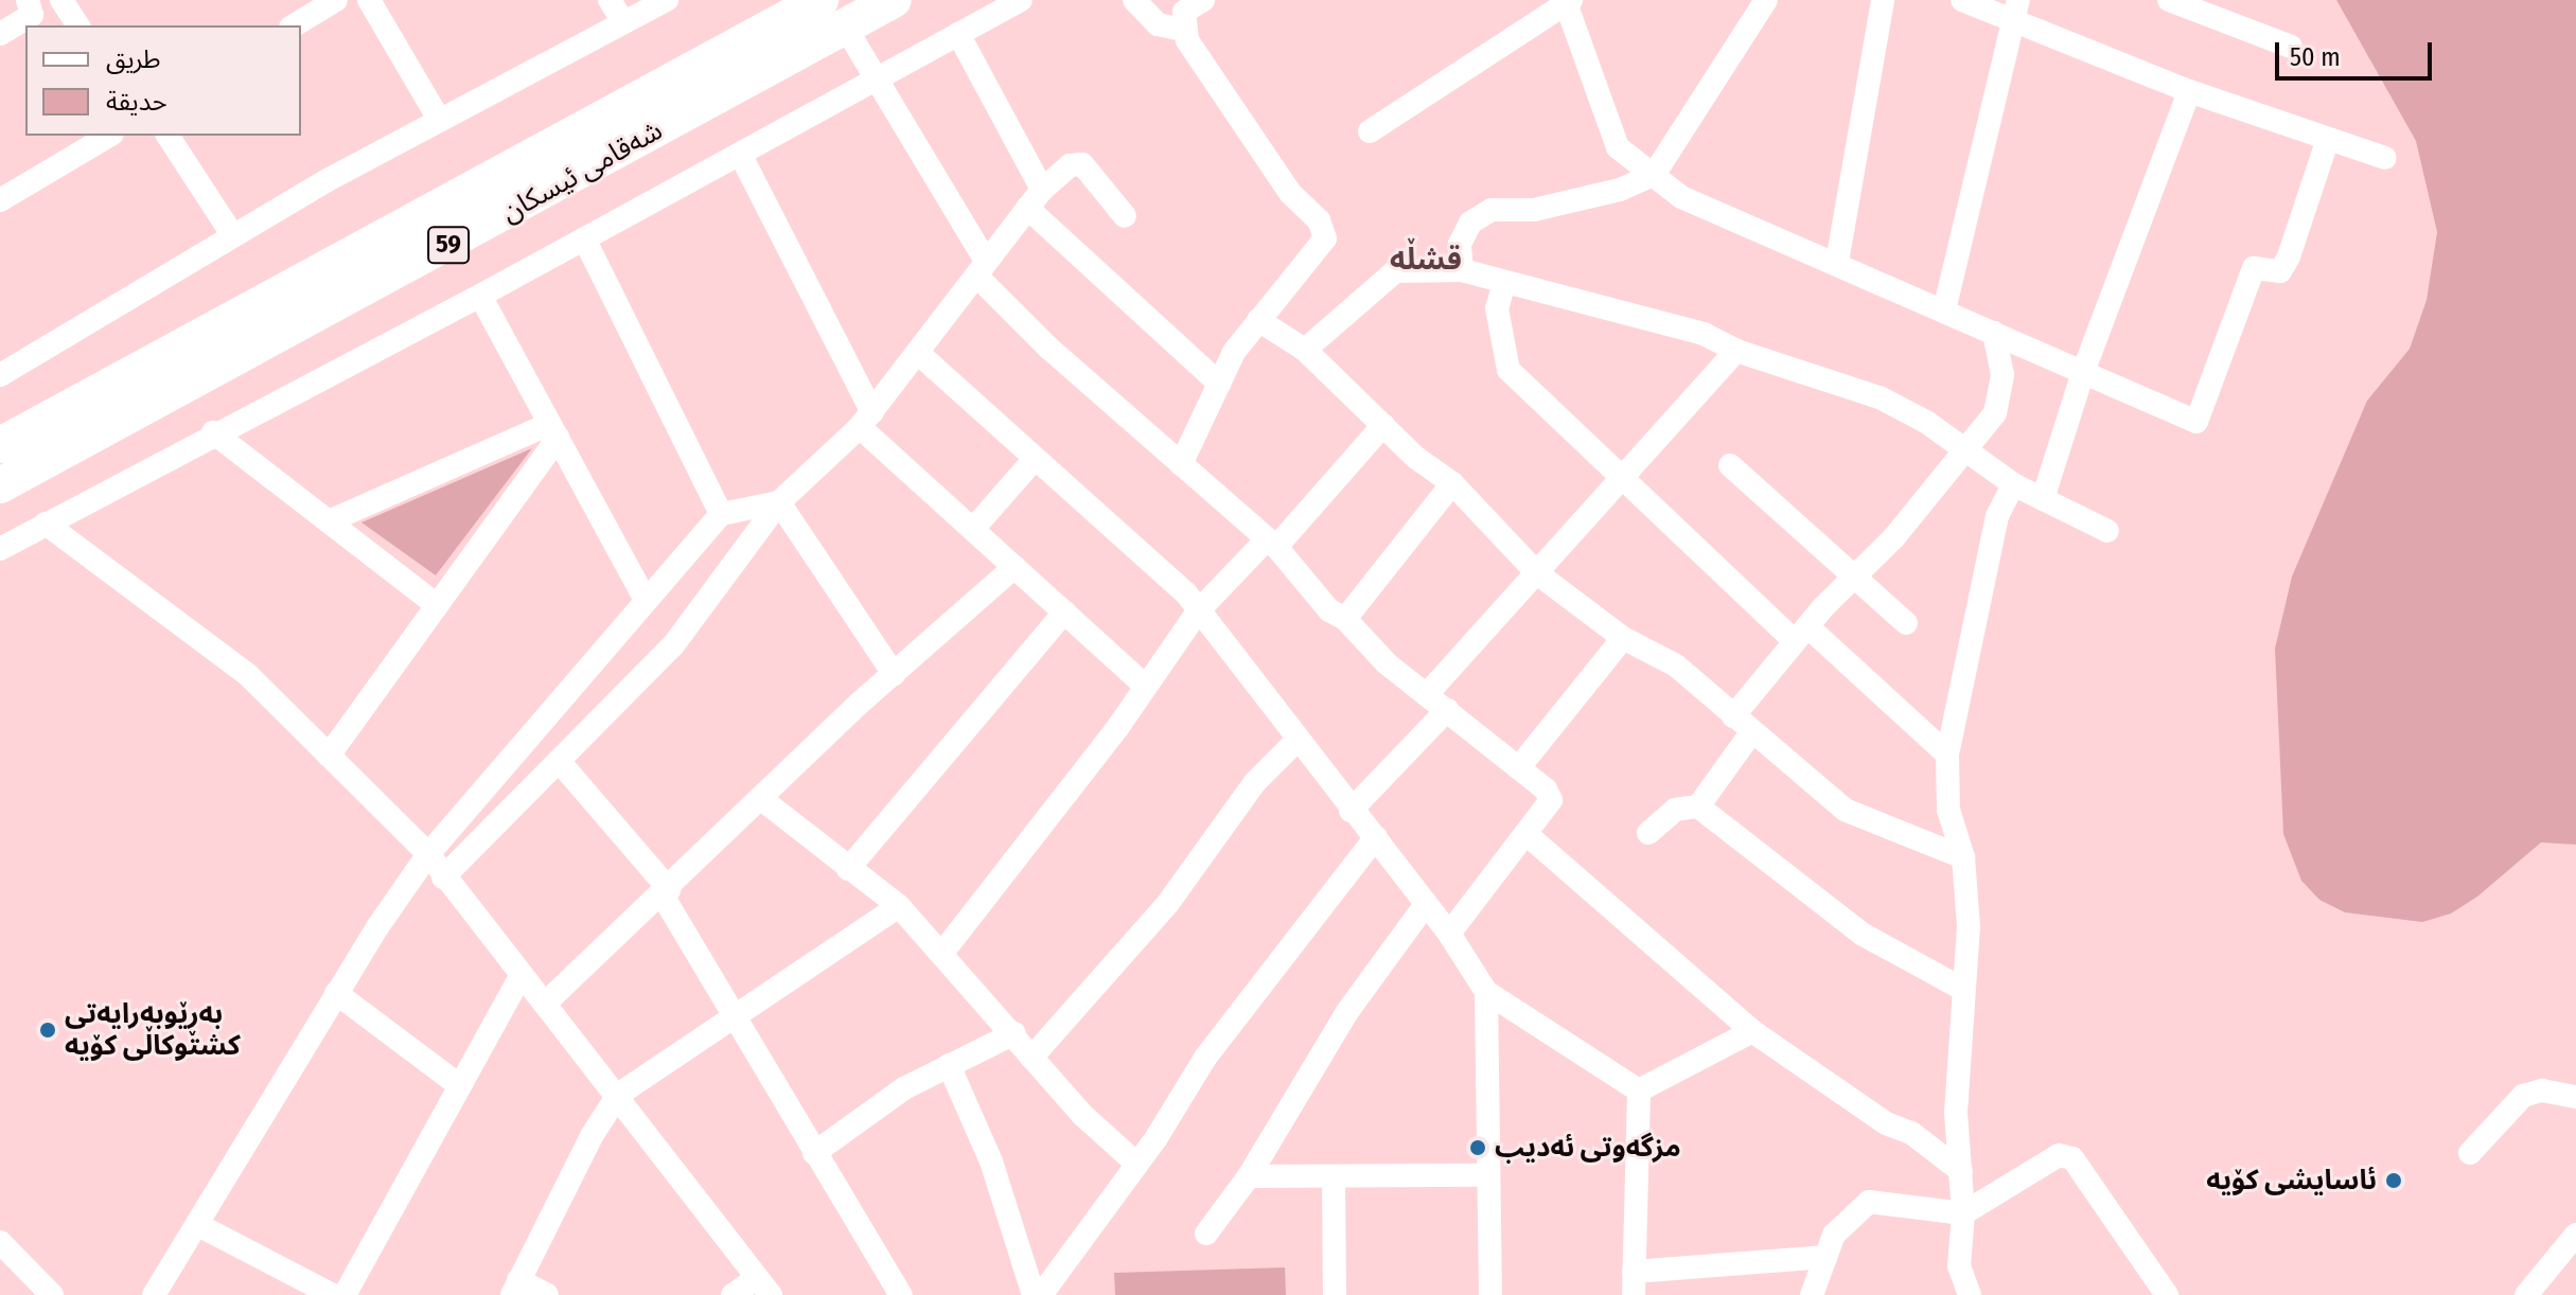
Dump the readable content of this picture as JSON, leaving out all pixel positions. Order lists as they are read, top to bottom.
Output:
{
  "streets": {
    "main road": ["شەقامی ئیسکان", "59"]
  },
  "districts": ["قشڵه‌"],
  "places": ["بەڕێوبەرایەتی کشتوکاڵی کۆیە", "مزگەوتی ئەدیب", "ئاسایشی کۆیە"],
  "legend": ["طريق", "حديقة"],
  "scale_bar": "50 m"
}
